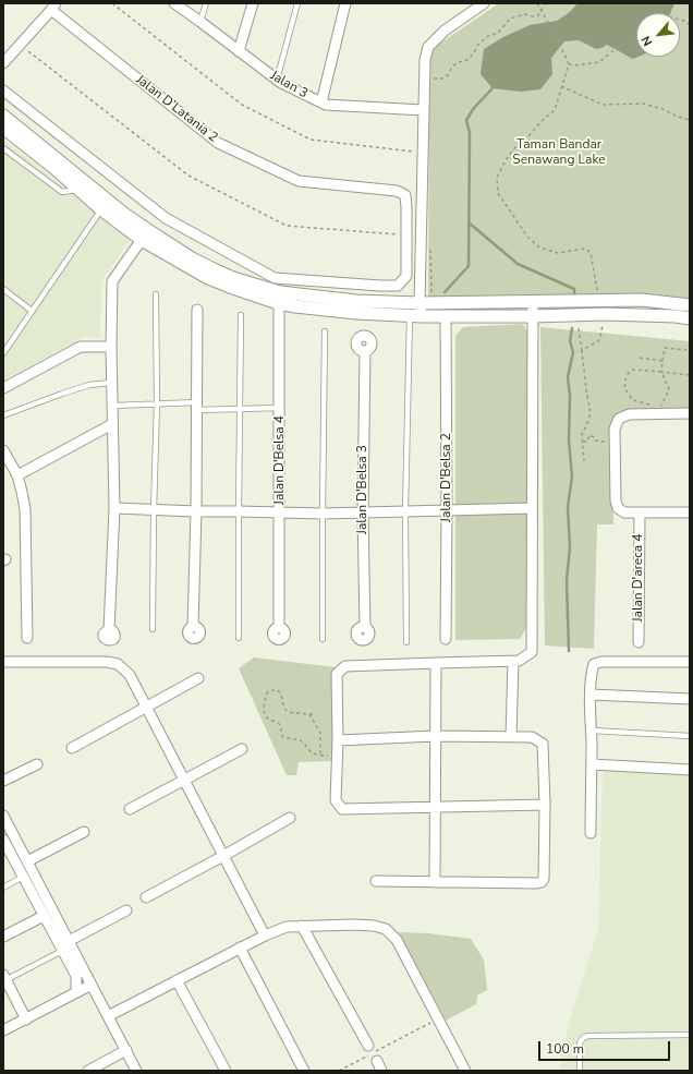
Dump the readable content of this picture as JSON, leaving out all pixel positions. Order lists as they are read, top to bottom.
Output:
{
  "streets": {
    "street": [
      "Jalan 3",
      "Jalan D’Latania 2",
      "Jalan D'Belsa 4",
      "Jalan D'Belsa 2",
      "Jalan D'Belsa 3",
      "Jalan D'areca 4"
    ]
  },
  "parks": ["Taman Bandar Senawang Lake"],
  "scale_bar": "100 m",
  "north": "bottom left"
}
